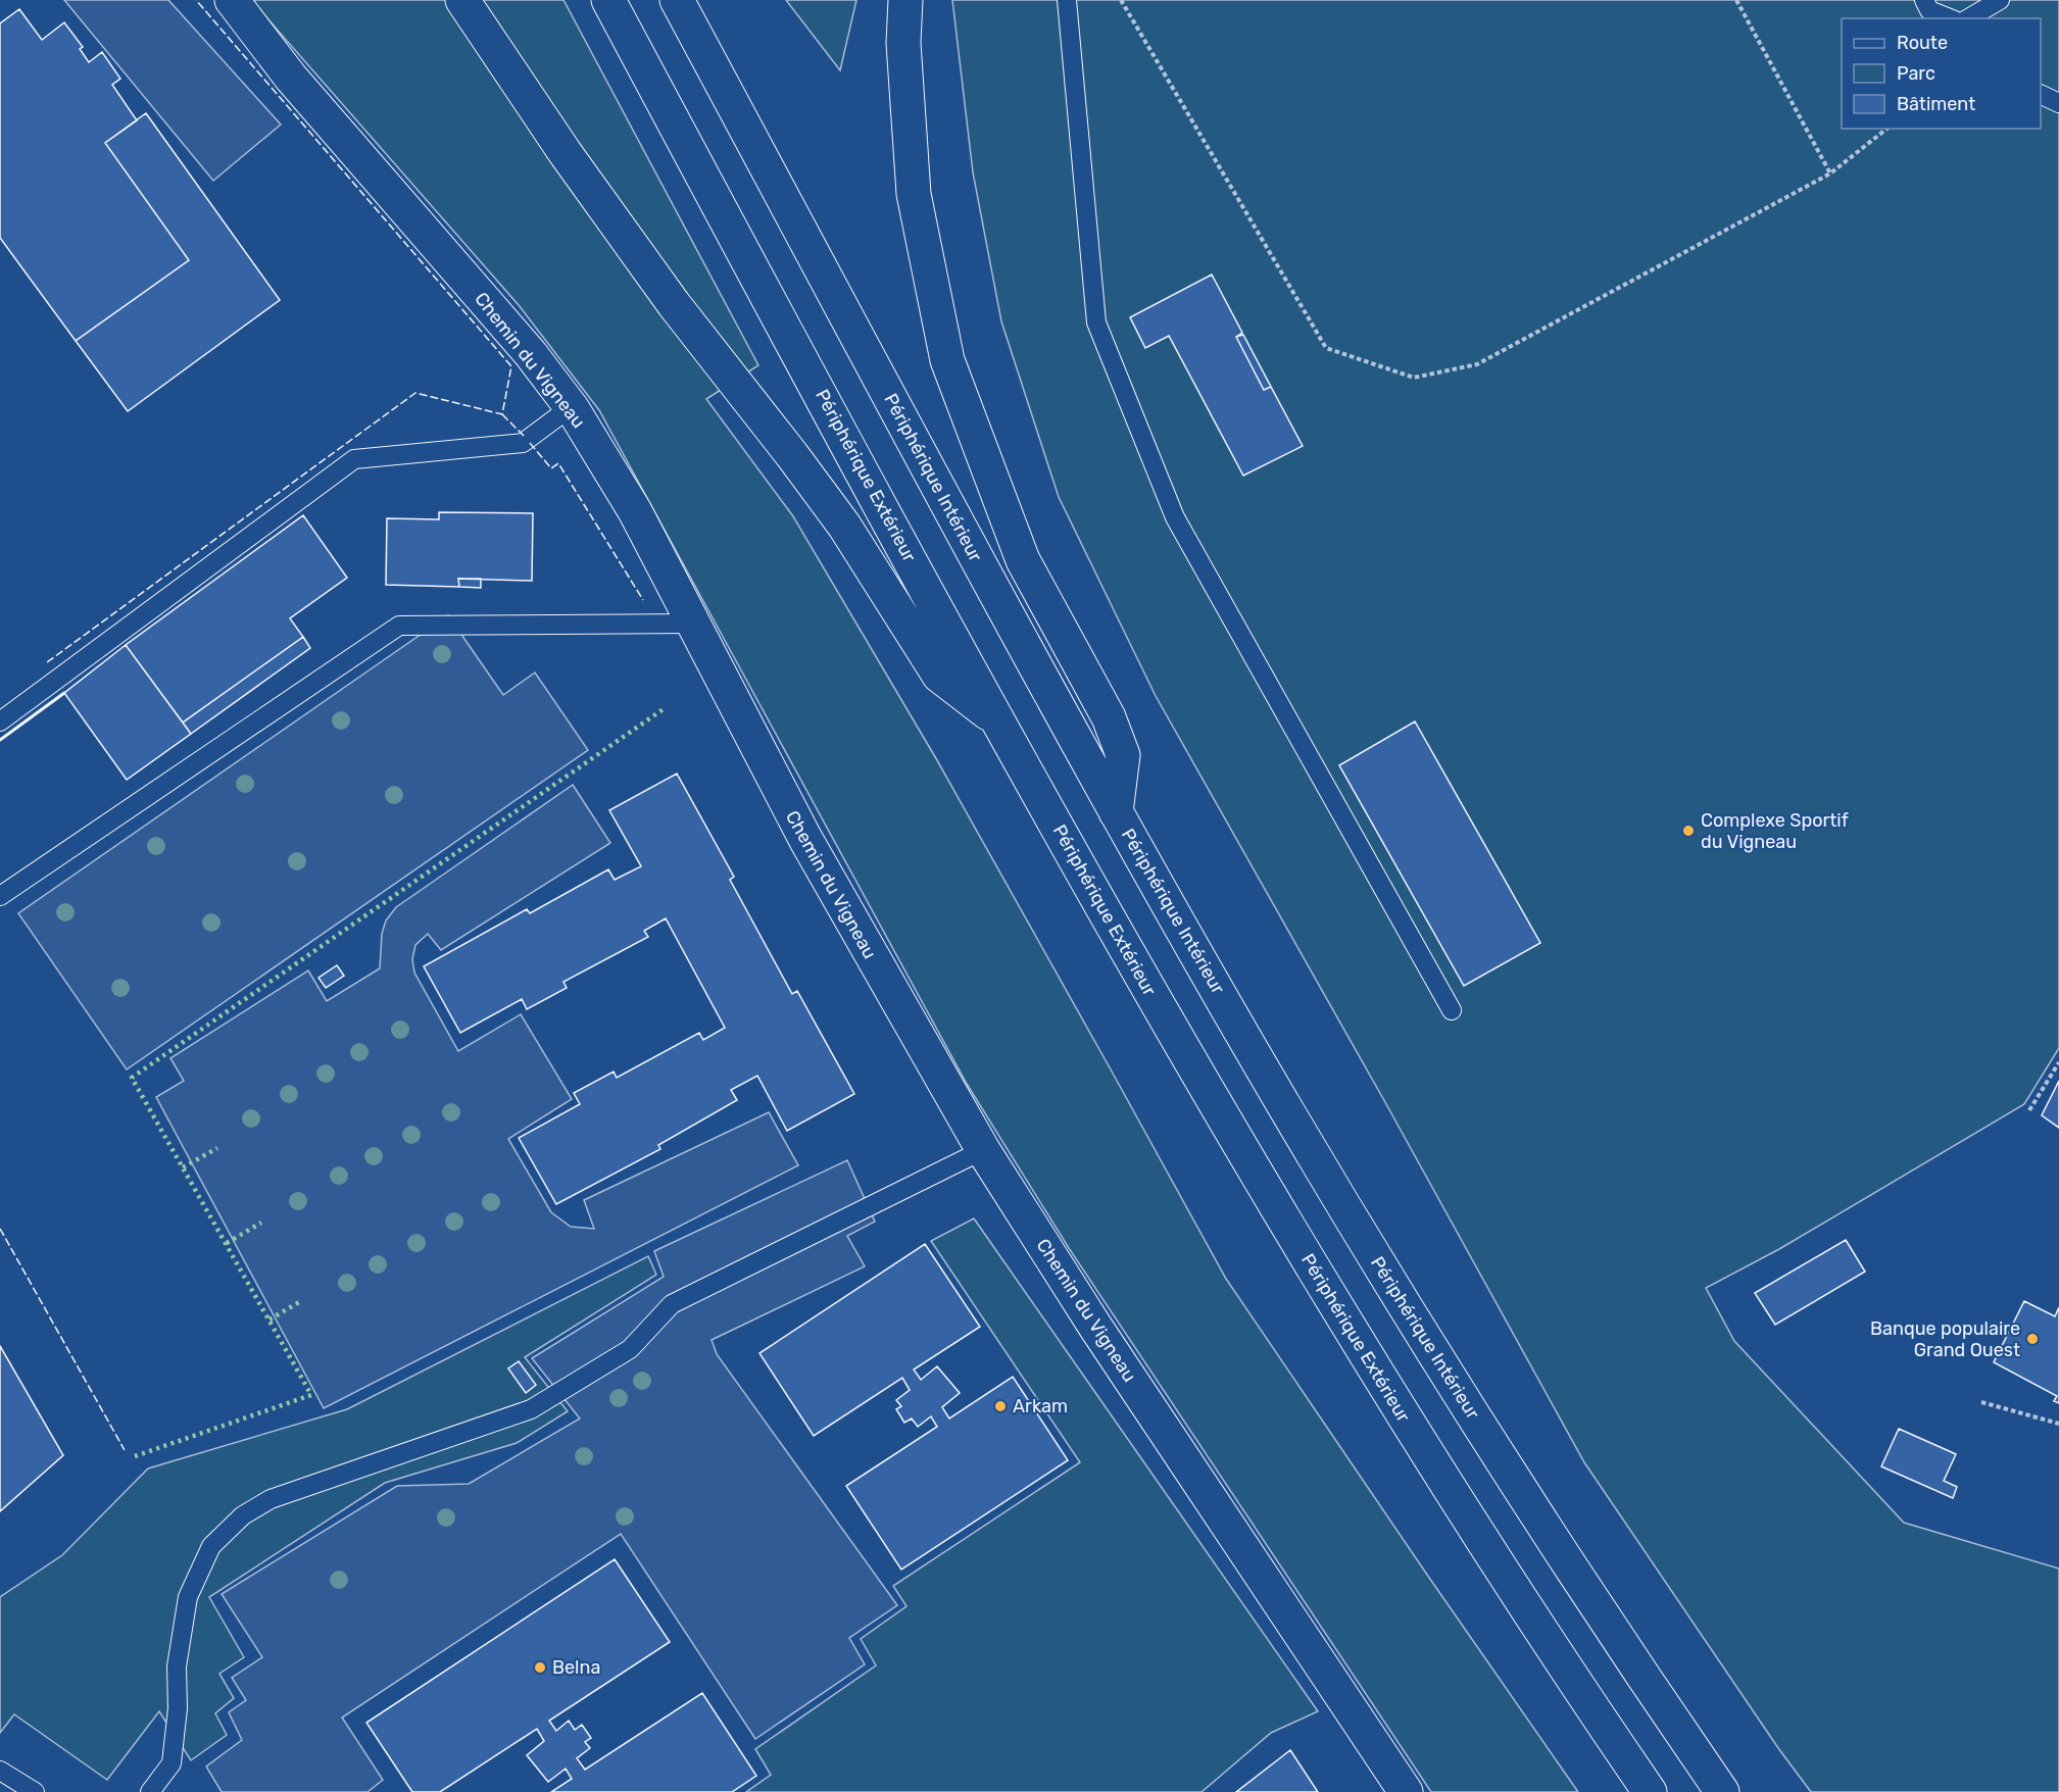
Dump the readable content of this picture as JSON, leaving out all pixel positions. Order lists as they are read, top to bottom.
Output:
{
  "streets": {
    "main road": ["Chemin du Vigneau", "Périphérique Extérieur", "Périphérique Intérieur"]
  },
  "places": [
    "Complexe Sportif du Vigneau",
    "Banque populaire Grand Ouest",
    "Arkam",
    "Belna"
  ],
  "legend": ["Route", "Parc", "Bâtiment"]
}
